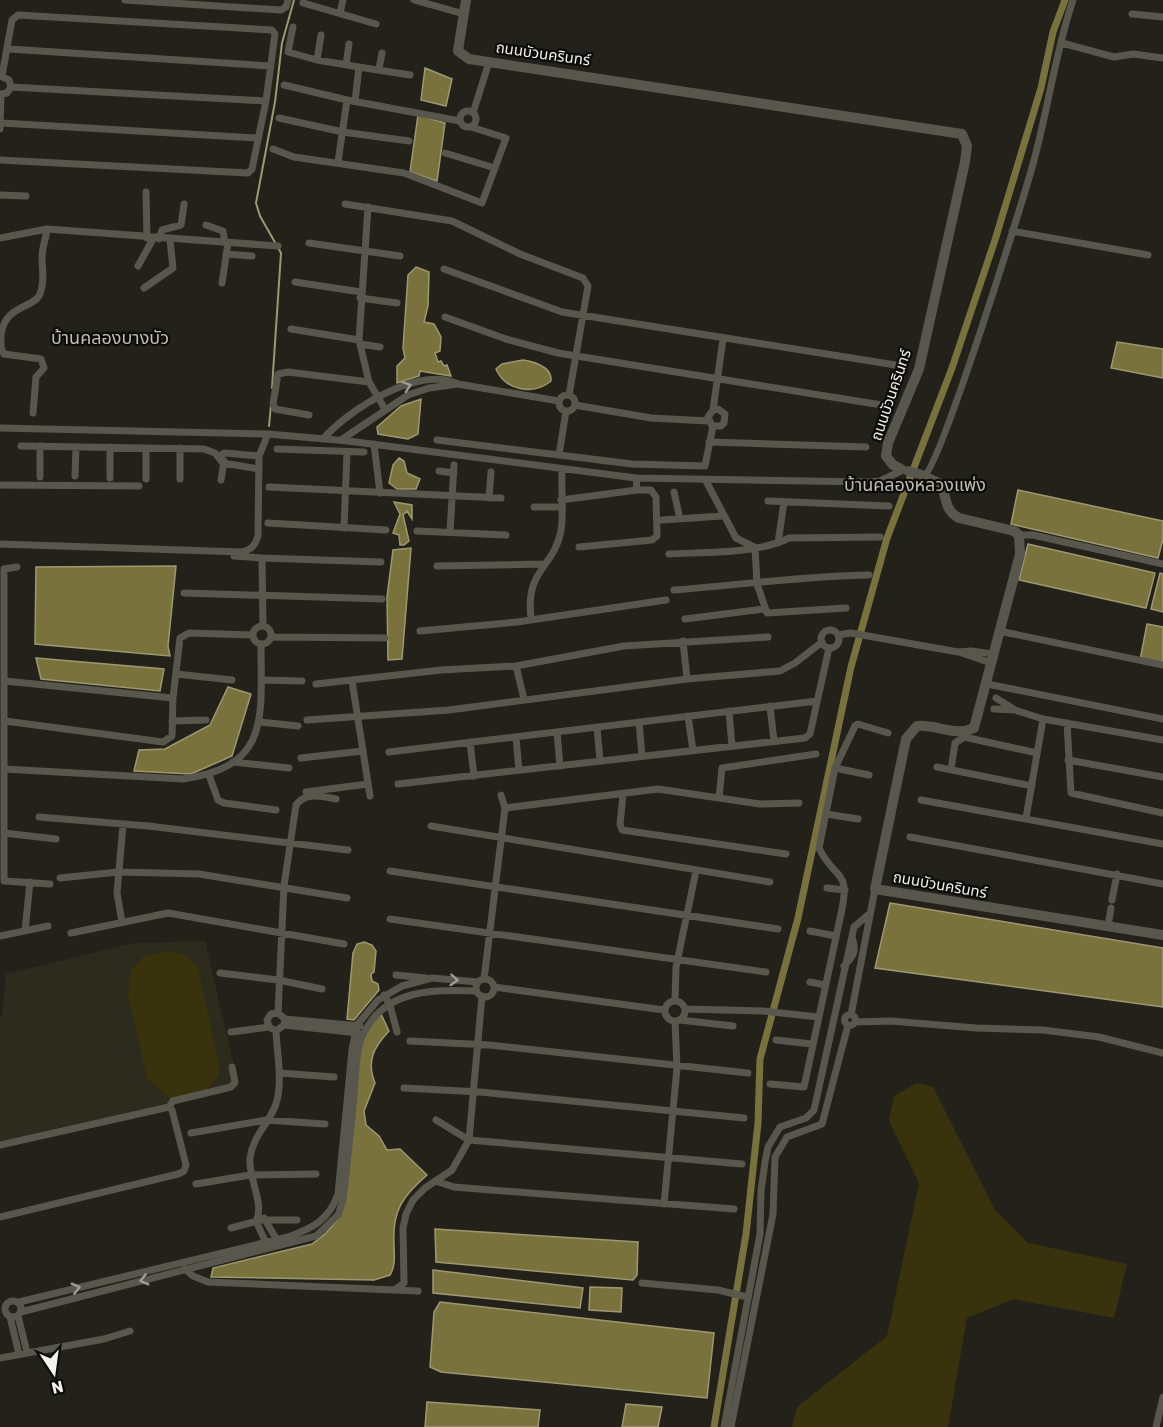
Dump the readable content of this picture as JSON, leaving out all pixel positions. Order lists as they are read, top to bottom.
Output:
{
  "streets": {
    "street": ["ถนนบัวนครินทร์"]
  },
  "districts": ["บ้านคลองบางบัว", "บ้านคลองหลวงแพ่ง"],
  "north": "bottom"
}
